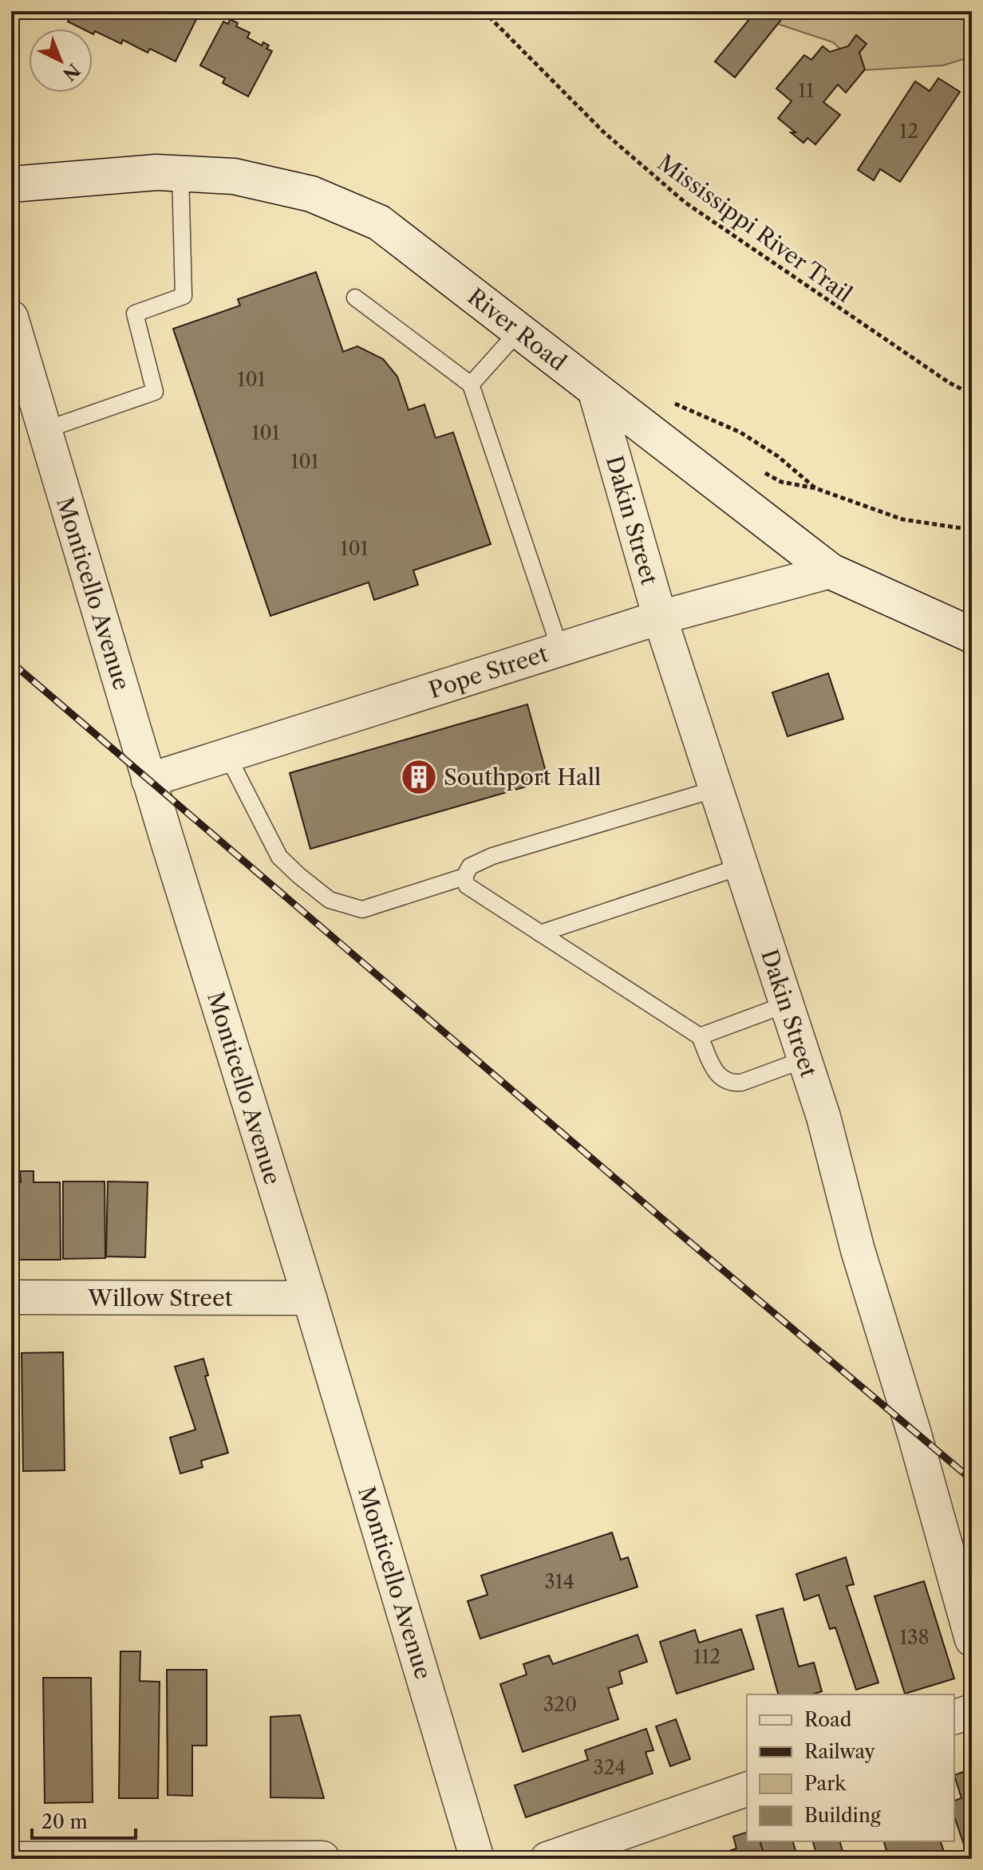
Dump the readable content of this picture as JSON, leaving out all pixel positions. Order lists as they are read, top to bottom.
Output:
{
  "streets": {
    "main road": ["River Road"],
    "street": [
      "Dakin Street",
      "Monticello Avenue",
      "Pope Street",
      "Willow Street"
    ],
    "path": ["Mississippi River Trail"]
  },
  "crossings": [
    ["River Road", "Dakin Street"],
    ["River Road", "Pope Street"],
    ["Dakin Street", "Pope Street"],
    ["Monticello Avenue", "Pope Street"],
    ["Monticello Avenue", "Willow Street"]
  ],
  "places": {
    "building": ["Southport Hall"]
  },
  "house_numbers": [
    "11",
    "12",
    "101",
    "101",
    "101",
    "101",
    "314",
    "138",
    "112",
    "320",
    "324"
  ],
  "legend": [
    "Road",
    "Railway",
    "Park",
    "Building"
  ],
  "scale_bar": "20 m",
  "north": "bottom right"
}
